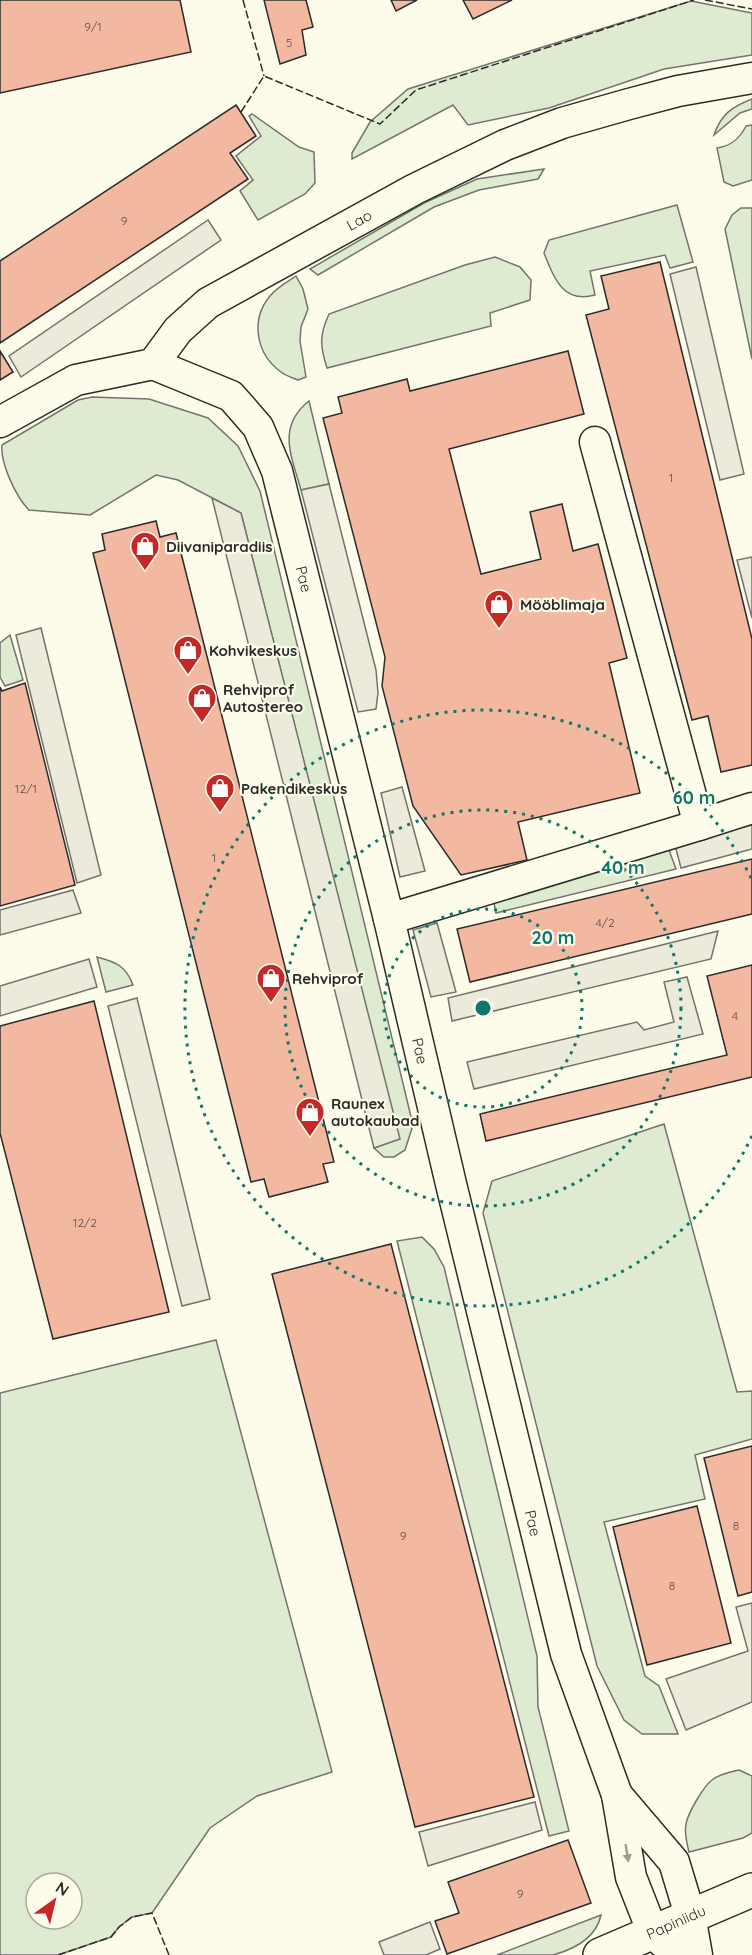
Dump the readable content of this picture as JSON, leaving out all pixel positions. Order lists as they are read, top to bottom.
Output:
{
  "streets": {
    "main road": ["Papiniidu"],
    "street": ["Lao", "Pae"]
  },
  "crossings": [
    ["Lao", "Pae"],
    ["Pae", "Papiniidu"]
  ],
  "places": {
    "shop": [
      "Diivaniparadiis",
      "Mööblimaja",
      "Kohvikeskus",
      "Rehviprof Autostereo",
      "Pakendikeskus",
      "Rehviprof",
      "Raunex autokaubad"
    ]
  },
  "house_numbers": [
    "9/1",
    "5",
    "9",
    "1",
    "12/1",
    "1",
    "4/2",
    "4",
    "12/2",
    "8",
    "9",
    "8",
    "9"
  ],
  "north": "top right",
  "rings": ["60 m", "40 m", "20 m"]
}
